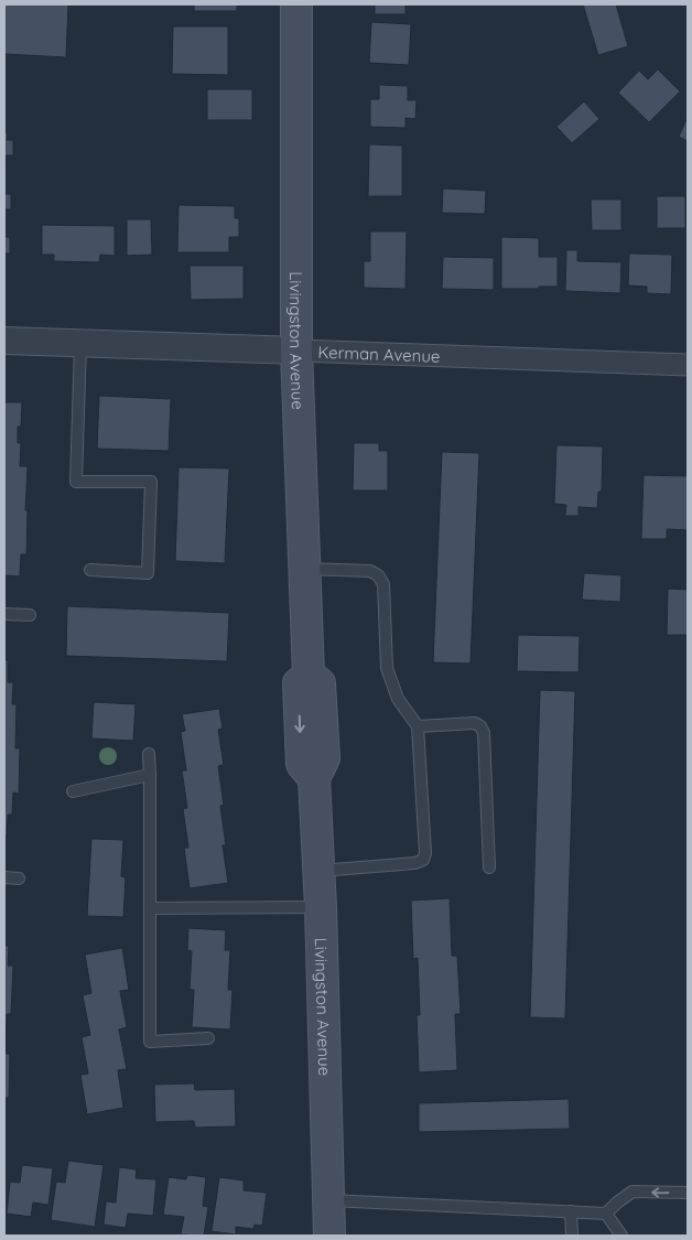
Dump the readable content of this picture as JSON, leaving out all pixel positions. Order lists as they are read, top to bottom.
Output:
{
  "streets": {
    "main road": ["Livingston Avenue"],
    "street": ["Kerman Avenue"]
  },
  "crossings": [
    ["Livingston Avenue", "Kerman Avenue"]
  ]
}
